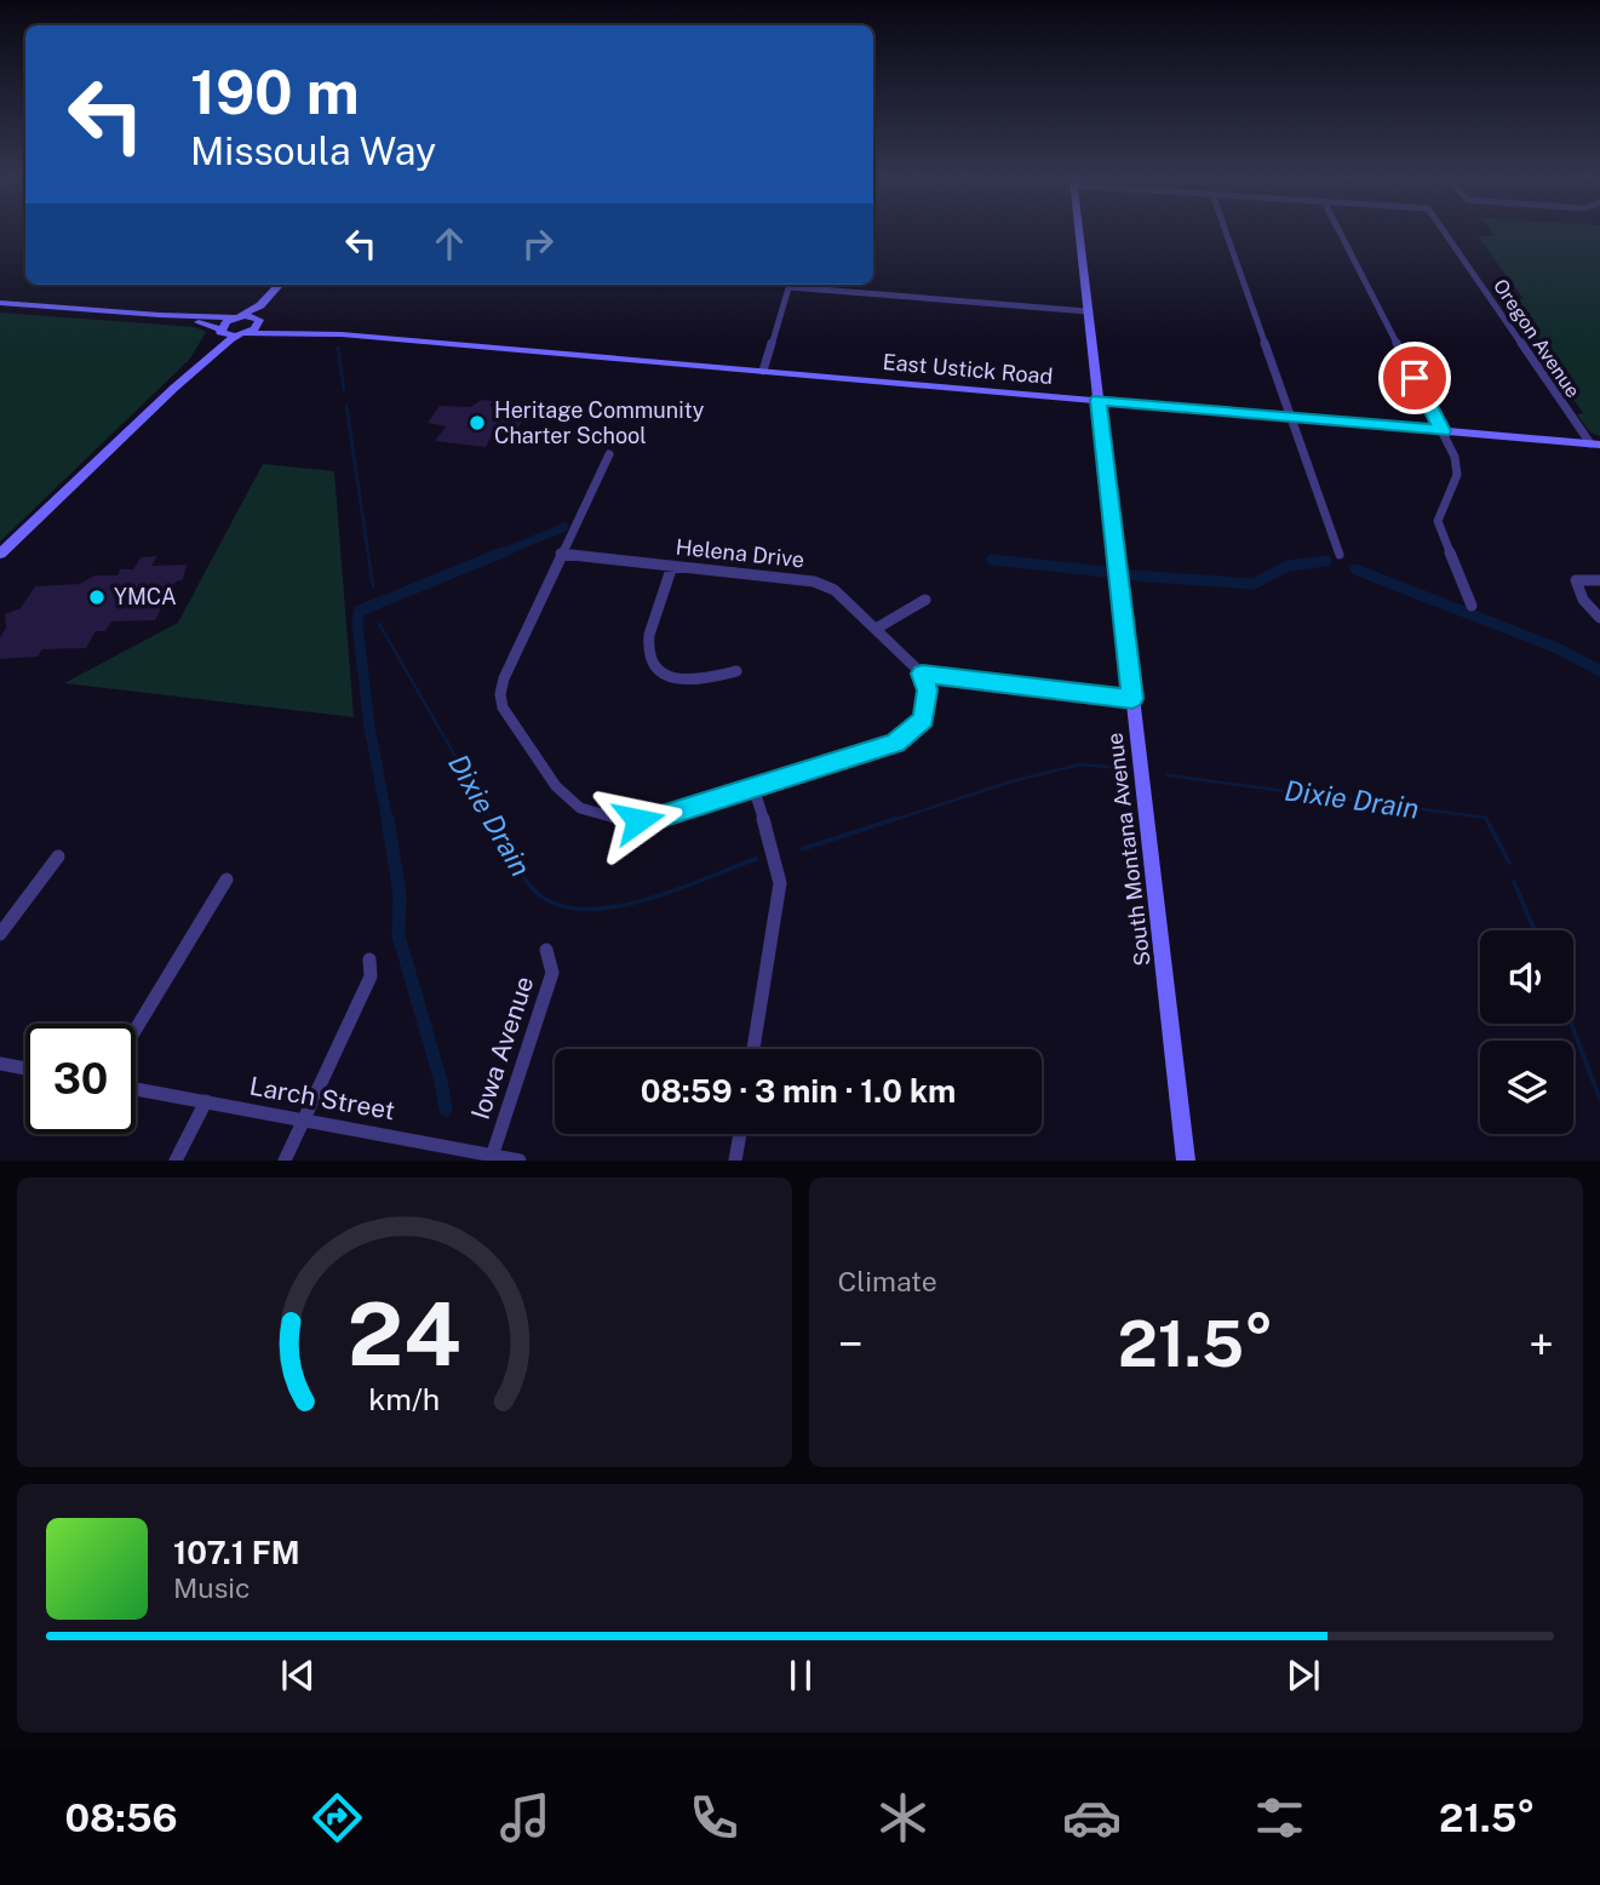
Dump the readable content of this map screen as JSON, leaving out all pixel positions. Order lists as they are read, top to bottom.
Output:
{
  "streets": {
    "main road": ["East Ustick Road", "South Montana Avenue"],
    "street": [
      "Oregon Avenue",
      "Helena Drive",
      "Iowa Avenue",
      "Larch Street"
    ]
  },
  "crossings": [
    ["Oregon Avenue", "East Ustick Road"],
    ["East Ustick Road", "South Montana Avenue"],
    ["Iowa Avenue", "Larch Street"]
  ],
  "water": ["Dixie Drain"],
  "places": ["Heritage Community Charter School", "YMCA"],
  "page": {
    "turn": ["190 m", "Missoula Way"],
    "limit": "30",
    "trip": "08:59 · 3 min · 1.0 km",
    "tile": "Climate",
    "heat": ["−", "21.5°", "+"],
    "song": ["107.1 FM", "Music"],
    "tabs": ["08:56", "21.5°"],
    "gauge": ["24", "km/h"]
  }
}
